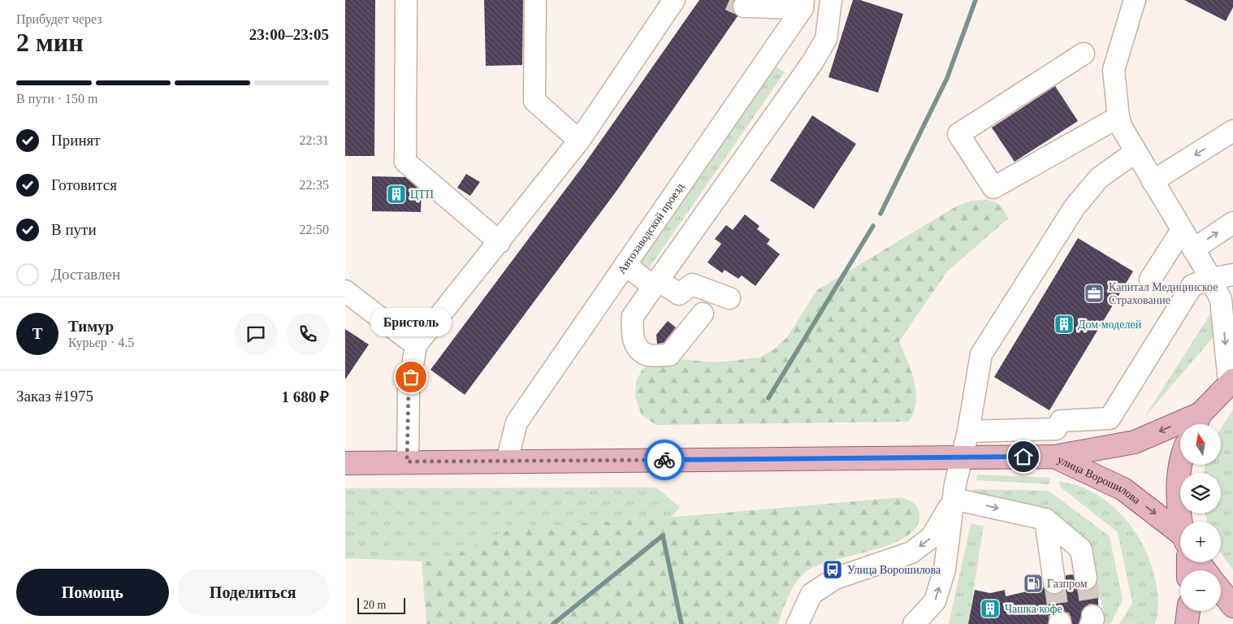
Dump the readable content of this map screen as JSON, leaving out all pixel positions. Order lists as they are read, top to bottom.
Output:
{
  "streets": {
    "main road": ["улица Ворошилова"],
    "street": ["Автозаводской проезд"]
  },
  "crossings": [
    ["Автозаводской проезд", "улица Ворошилова"]
  ],
  "places": {
    "building": ["ЦТП", "Дом моделей", "Чашка кофе"],
    "office": ["Капитал Медицинское Страхование"],
    "other": ["Бристоль"],
    "bus stop": ["Улица Ворошилова"],
    "fuel station": ["Газпром"]
  },
  "scale_bar": "20 m",
  "north": "top",
  "page": {
    "heading": ["2 мин", "Прибудет через", "23:00–23:05"],
    "panel": [
      "Тимур",
      "Курьер · 4.5",
      "Заказ #1975",
      "1 680 ₽"
    ],
    "bar": "В пути · 150 m",
    "list": [
      ["Принят", "22:31"],
      ["Готовится", "22:35"],
      ["В пути", "22:50"],
      "Доставлен"
    ],
    "bubble": "Бристоль",
    "round": "Т",
    "map_buttons": ["+", "−"],
    "buttons": ["Помощь", "Поделиться"],
    "scale": "20 m"
  }
}
